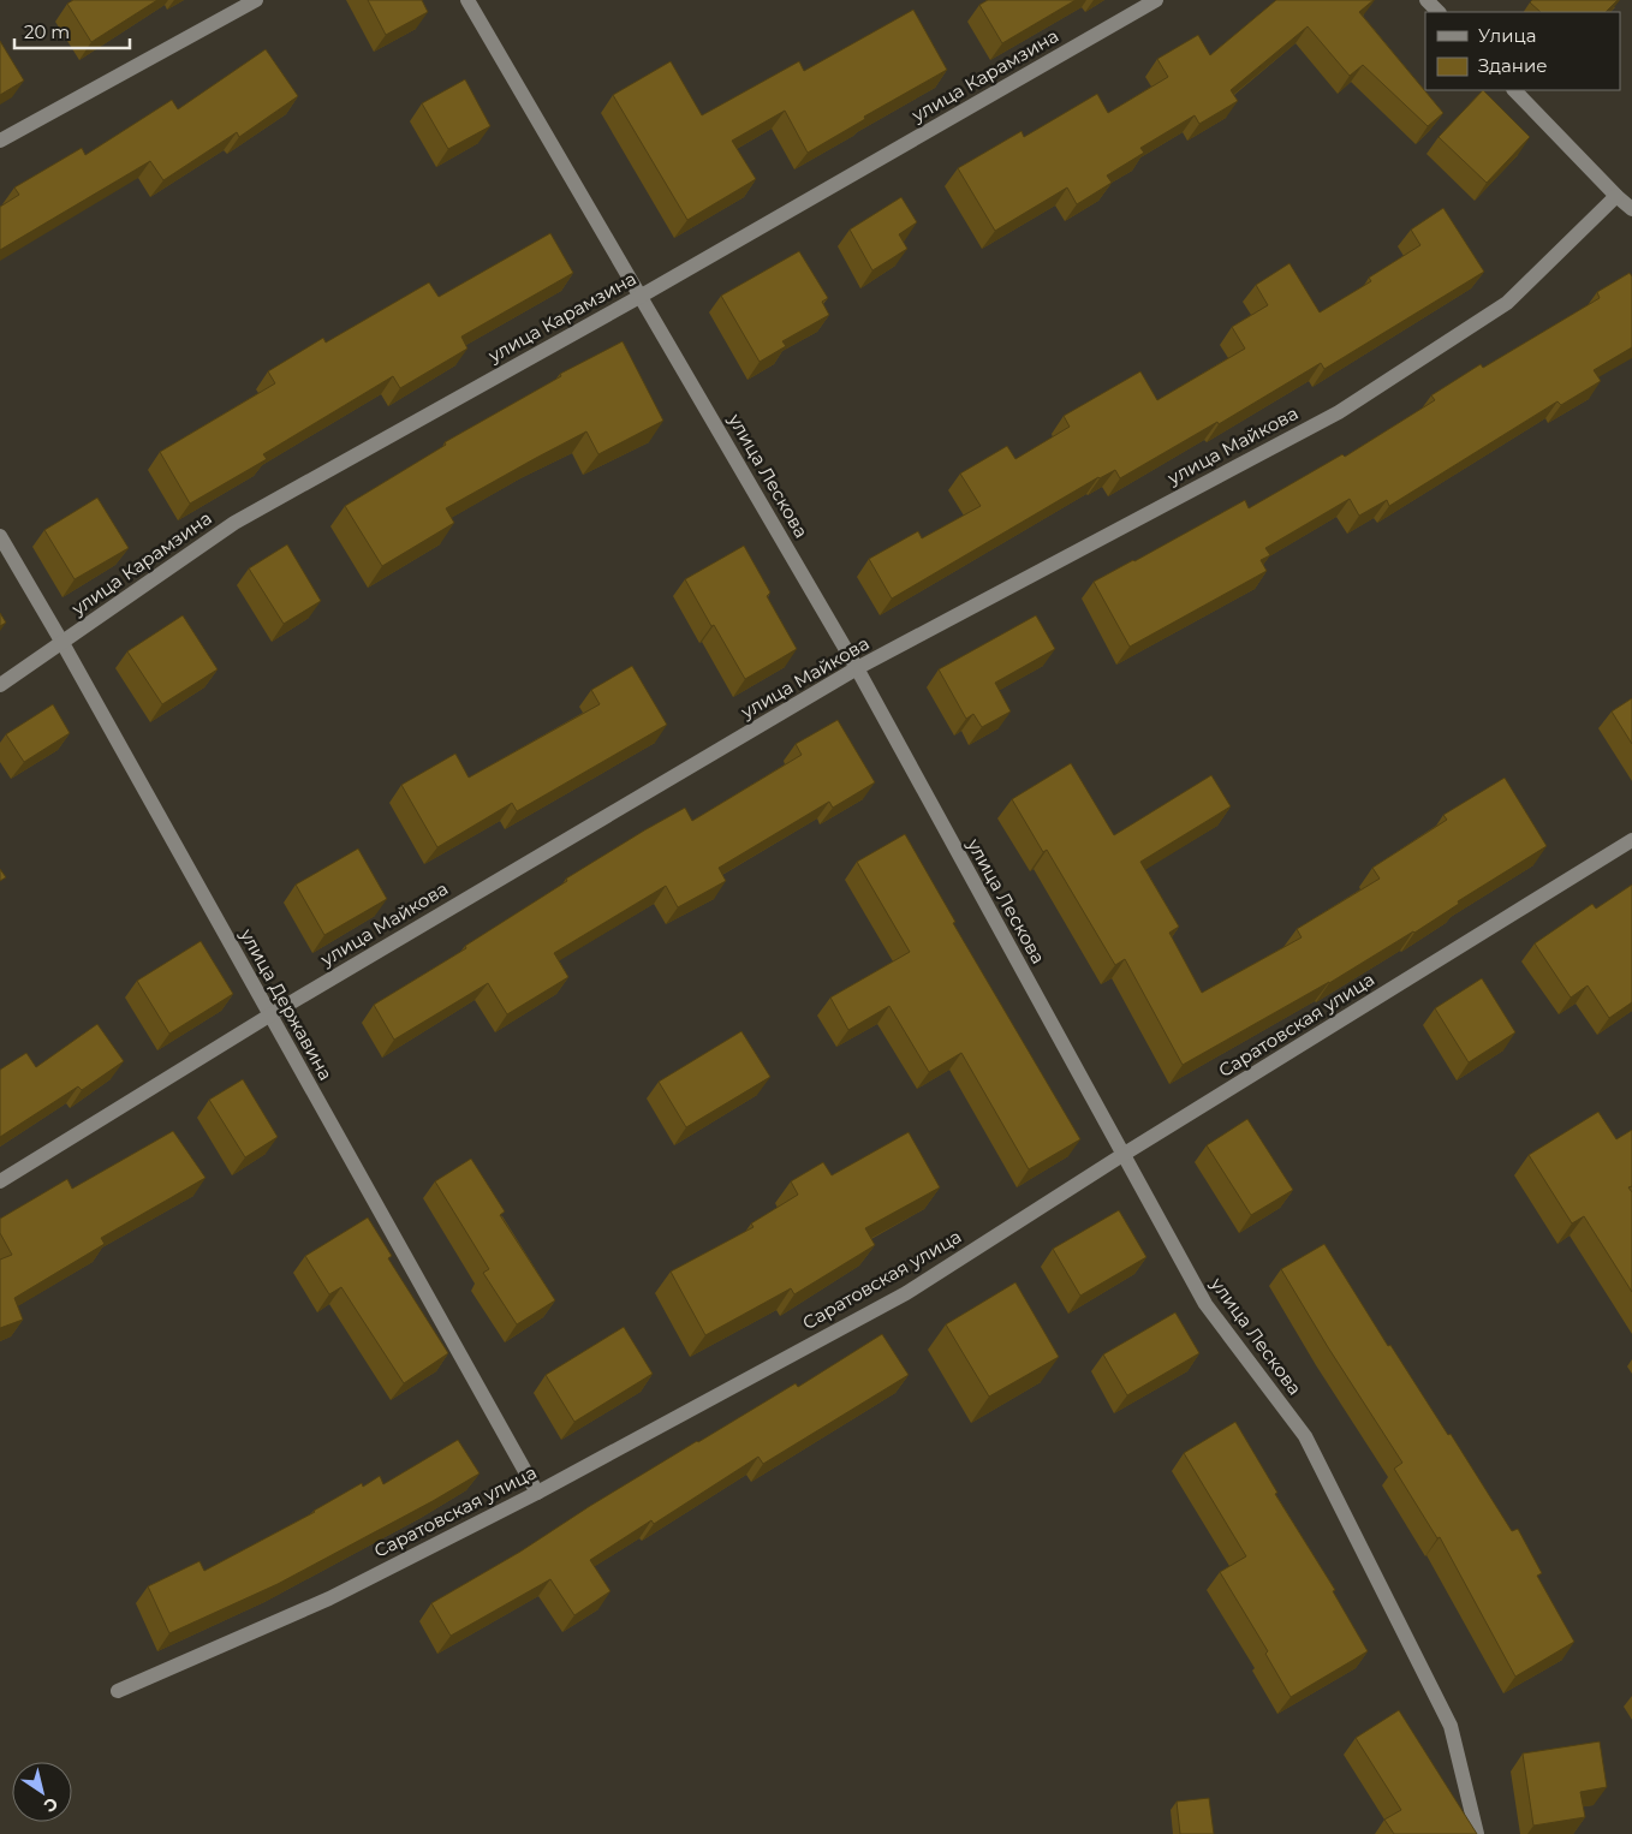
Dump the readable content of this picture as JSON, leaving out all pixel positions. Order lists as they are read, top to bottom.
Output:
{
  "streets": {
    "street": [
      "улица Карамзина",
      "улица Майкова",
      "улица Лескова",
      "улица Державина",
      "Саратовская улица"
    ]
  },
  "crossings": [
    ["улица Карамзина", "улица Лескова"],
    ["улица Карамзина", "улица Державина"],
    ["улица Майкова", "улица Лескова"],
    ["улица Майкова", "улица Державина"],
    ["улица Лескова", "Саратовская улица"],
    ["улица Державина", "Саратовская улица"]
  ],
  "legend": ["Улица", "Здание"],
  "scale_bar": "20 m",
  "north": "bottom right"
}
